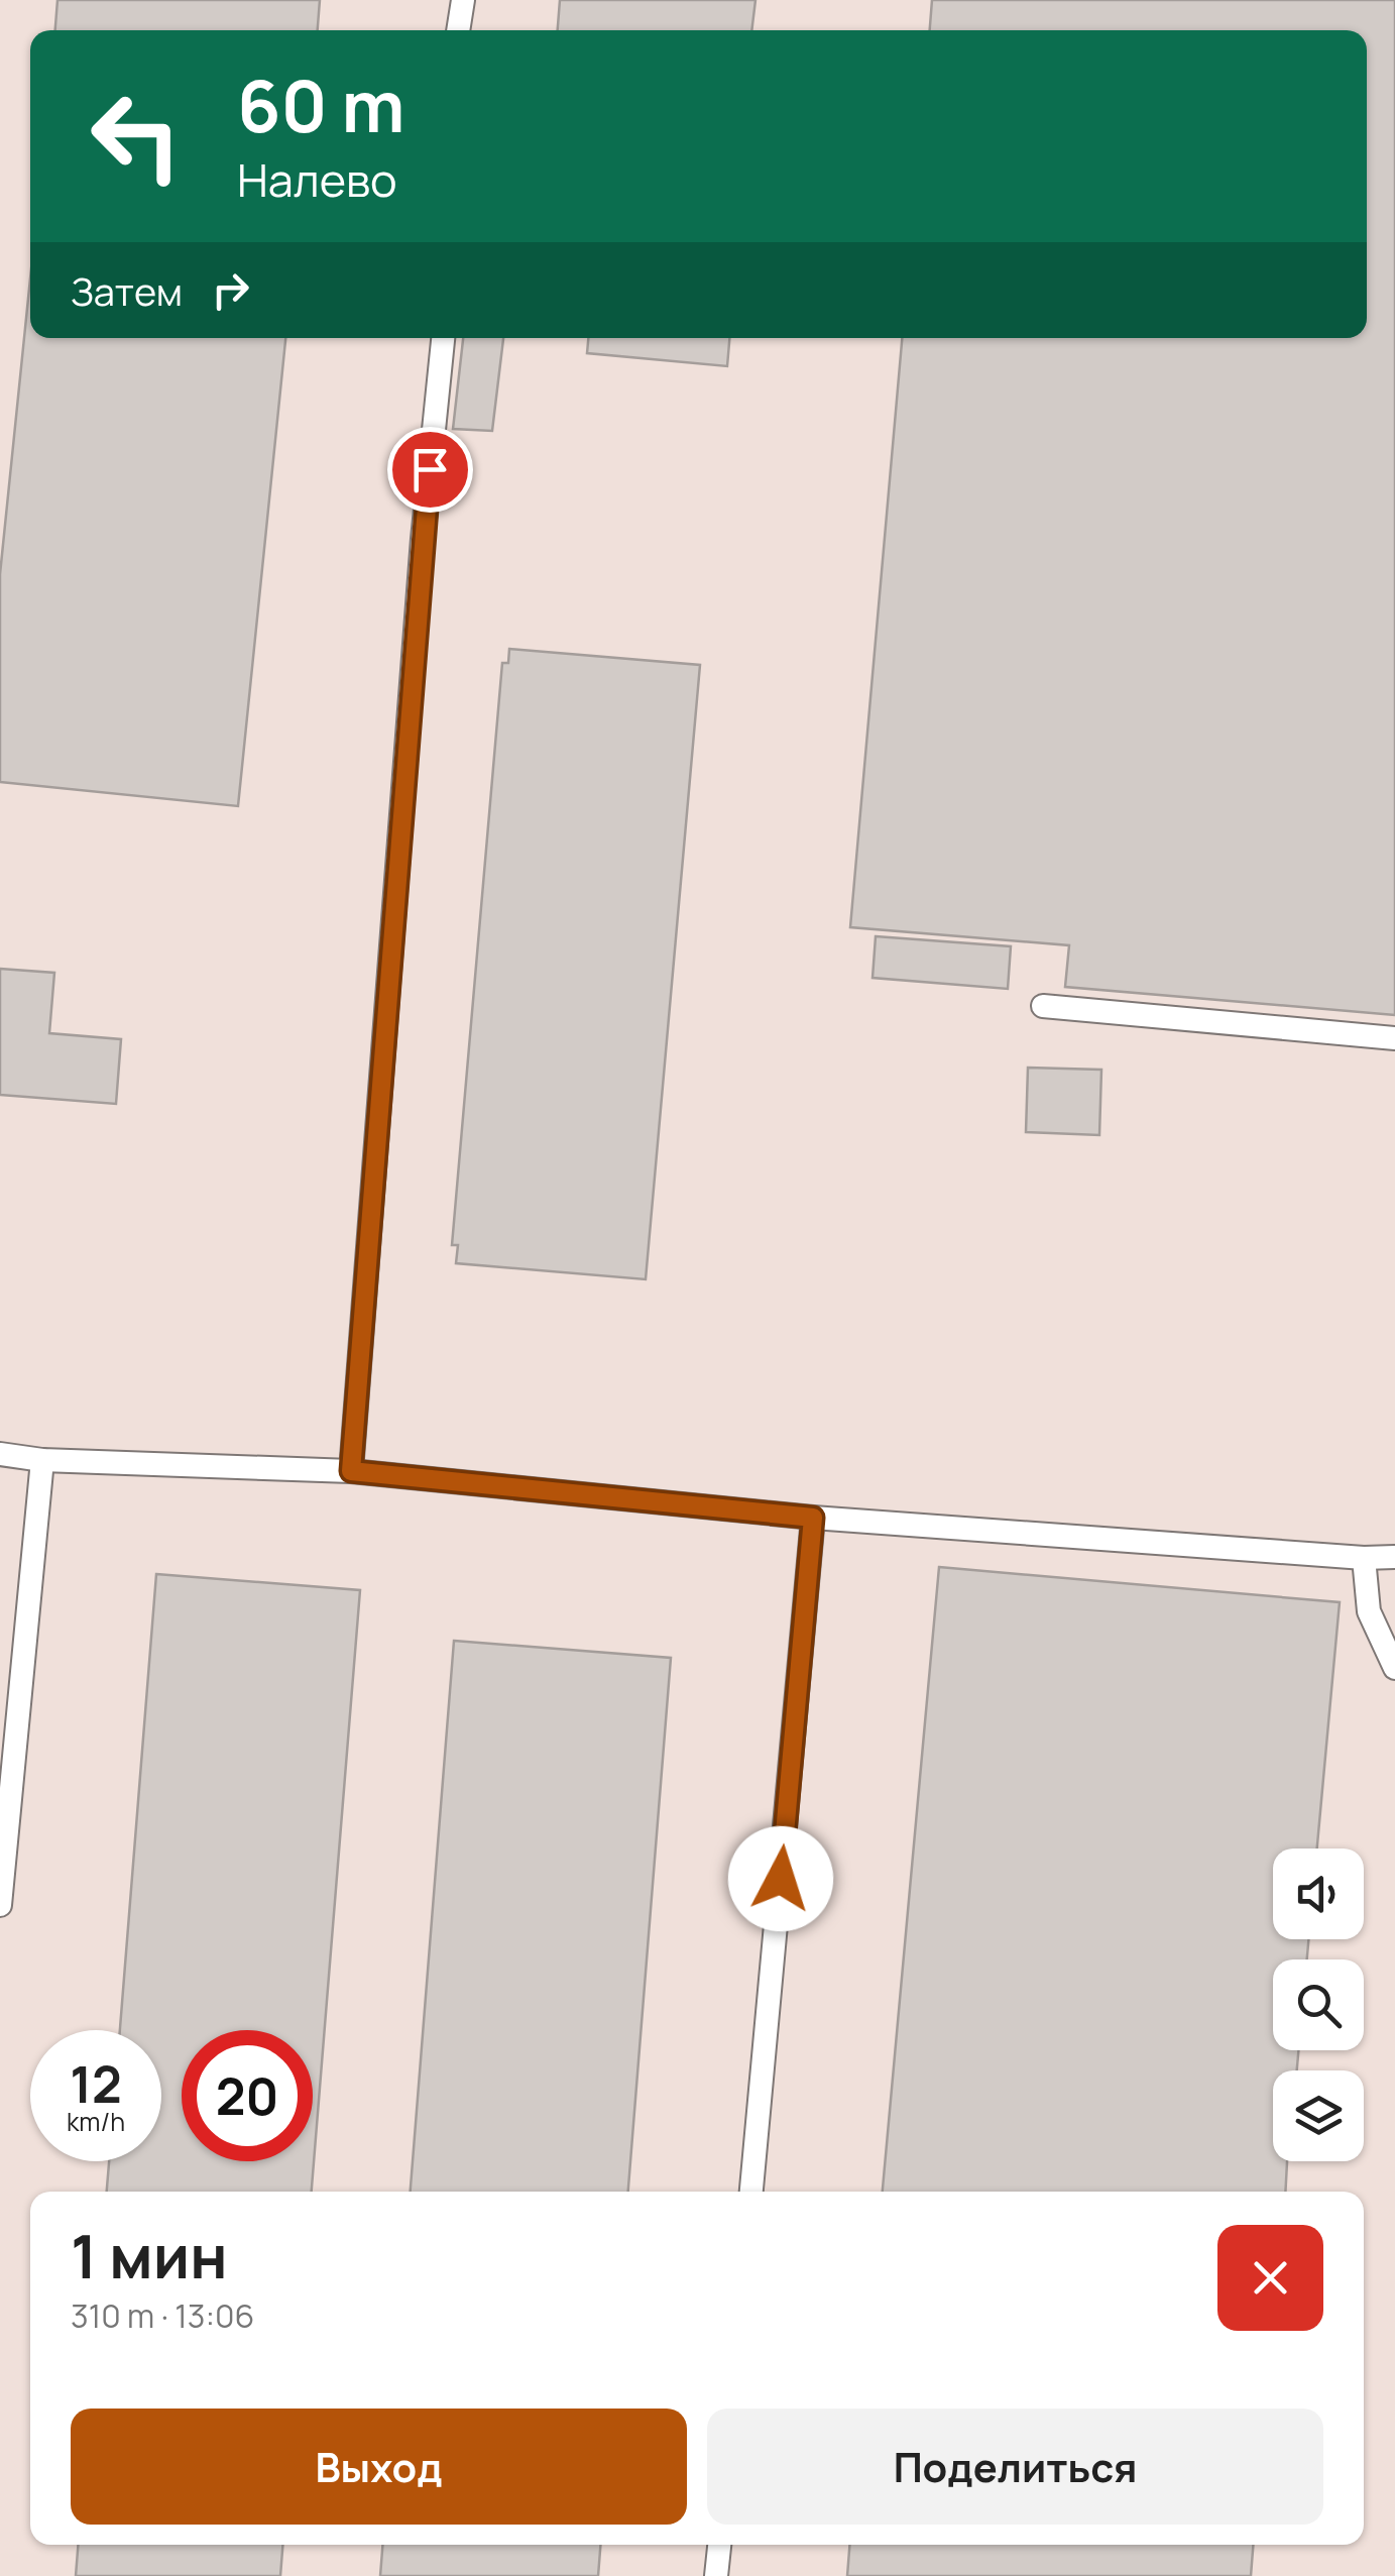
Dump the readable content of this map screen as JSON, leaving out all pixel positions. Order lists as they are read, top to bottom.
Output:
{
  "page": {
    "turn": ["60 m", "Налево"],
    "then": "Затем",
    "speed": "12 km/h",
    "limit": "20",
    "heading": ["1 мин", "310 m · 13:06"],
    "buttons": ["Выход", "Поделиться"]
  }
}
